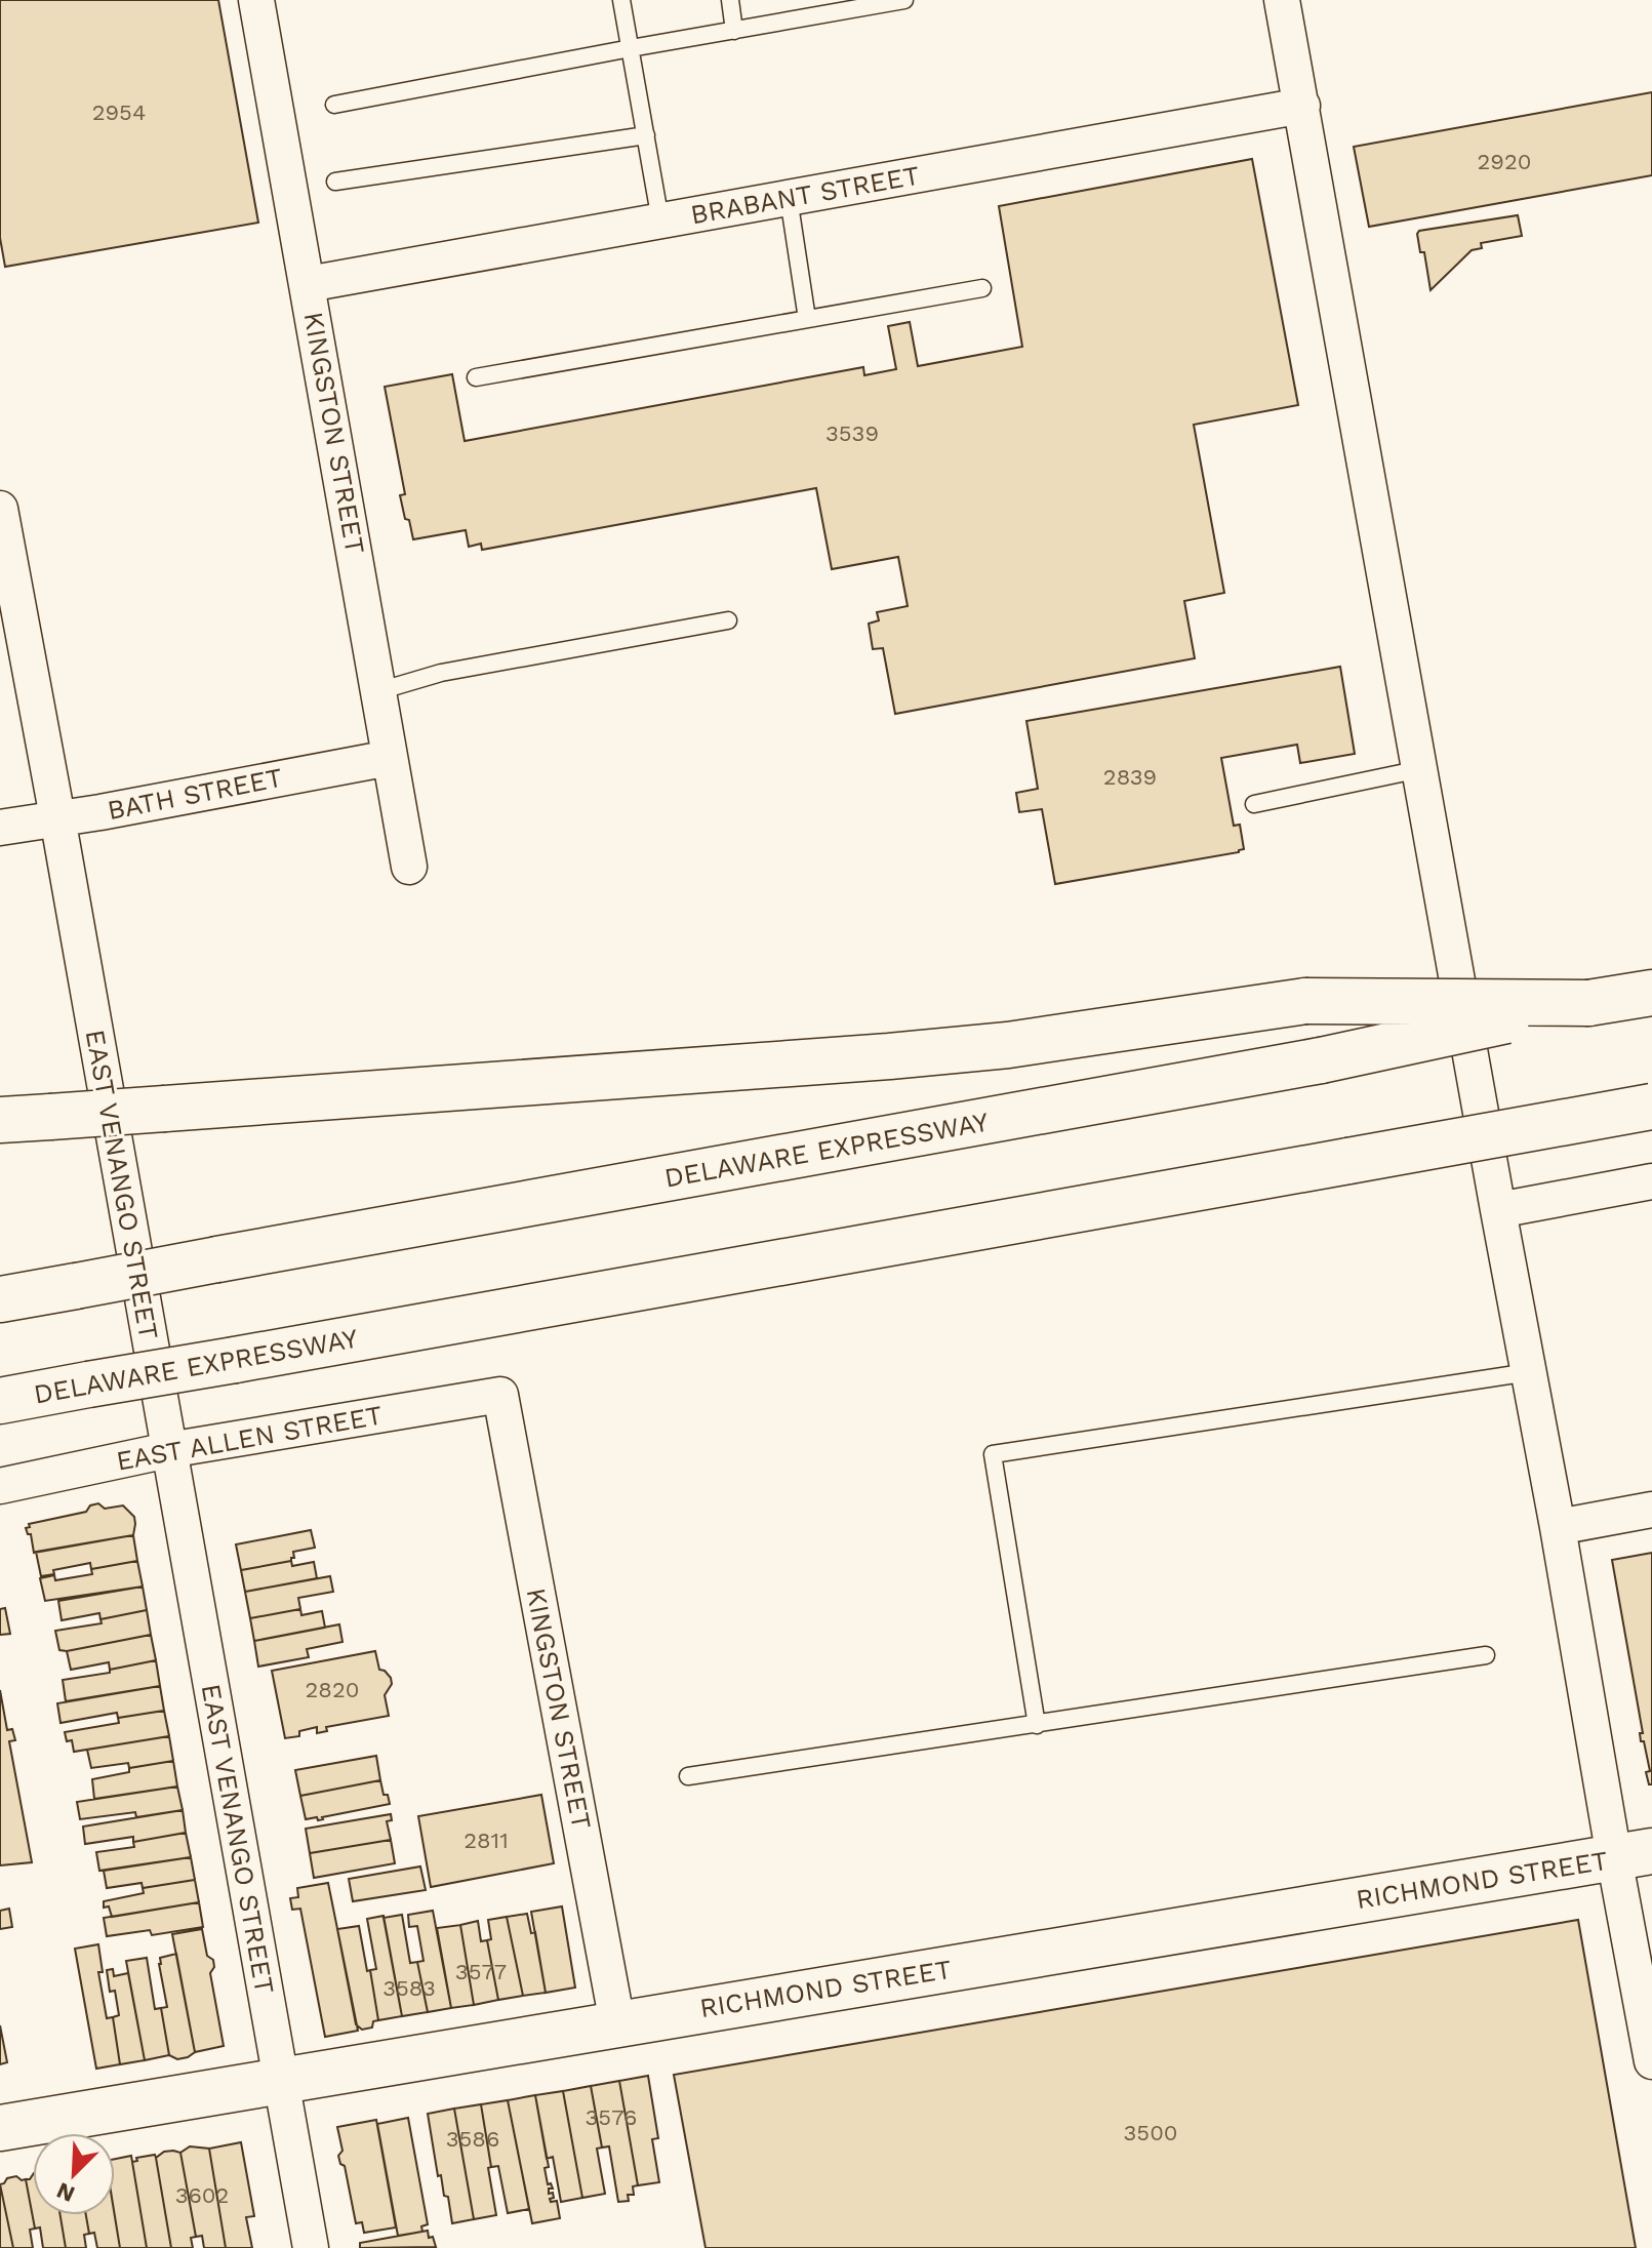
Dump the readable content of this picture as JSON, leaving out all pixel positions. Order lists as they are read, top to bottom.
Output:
{
  "streets": {
    "main road": ["DELAWARE EXPRESSWAY", "RICHMOND STREET"],
    "street": [
      "BRABANT STREET",
      "KINGSTON STREET",
      "BATH STREET",
      "EAST VENANGO STREET",
      "EAST ALLEN STREET"
    ]
  },
  "crossings": [
    ["BRABANT STREET", "KINGSTON STREET"],
    ["KINGSTON STREET", "BATH STREET"],
    ["KINGSTON STREET", "EAST ALLEN STREET"],
    ["KINGSTON STREET", "RICHMOND STREET"],
    ["BATH STREET", "EAST VENANGO STREET"],
    ["EAST VENANGO STREET", "EAST ALLEN STREET"],
    ["EAST VENANGO STREET", "RICHMOND STREET"]
  ],
  "house_numbers": [
    "2954",
    "2920",
    "3539",
    "2839",
    "2820",
    "2811",
    "3577",
    "3583",
    "3576",
    "3500",
    "3586",
    "3602"
  ],
  "north": "bottom left"
}
